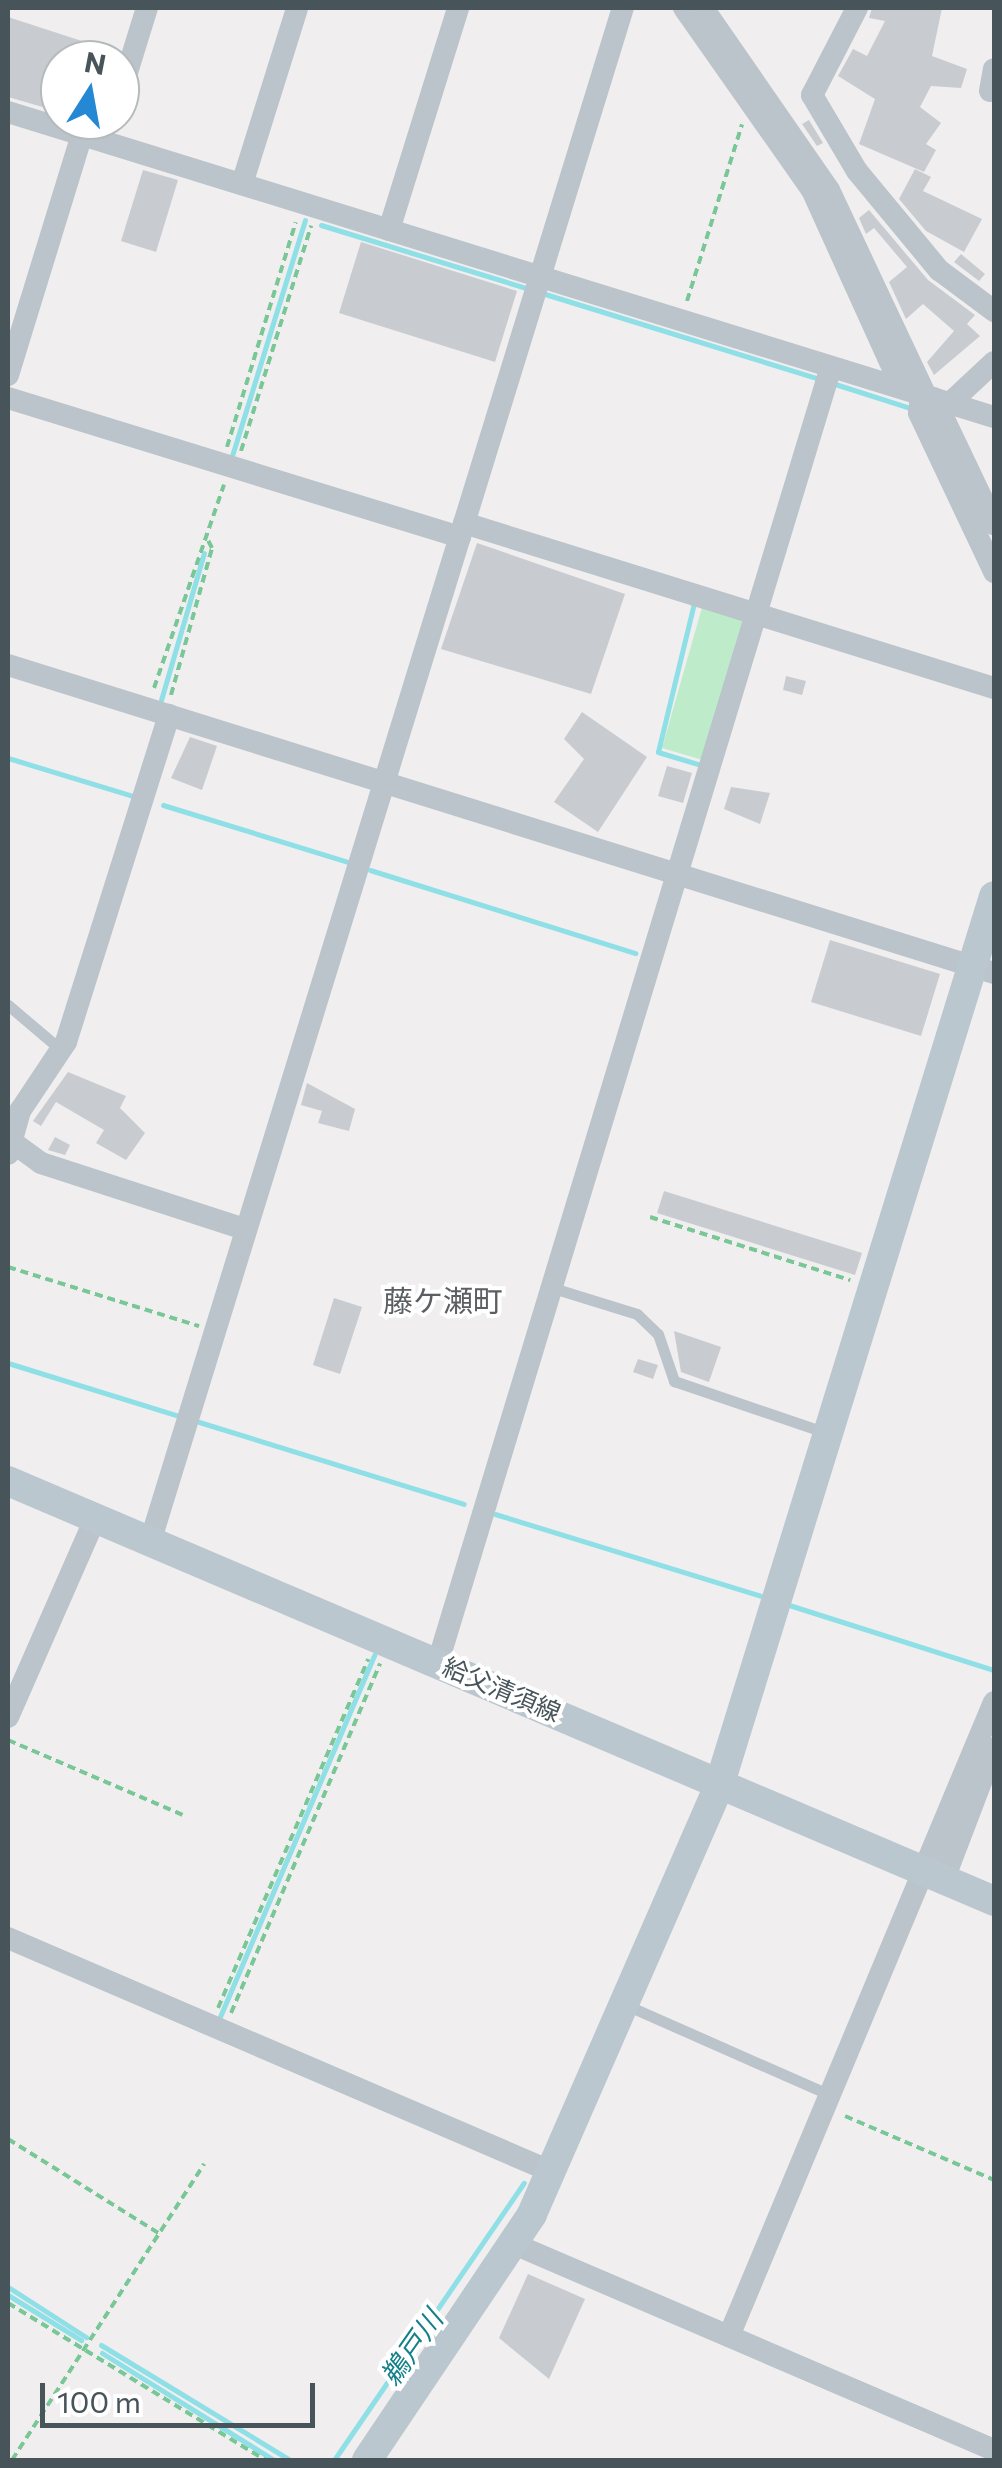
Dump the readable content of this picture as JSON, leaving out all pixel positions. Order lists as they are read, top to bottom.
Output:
{
  "streets": {
    "street": ["給父清須線"]
  },
  "districts": ["藤ケ瀬町"],
  "water": ["鵜戸川"],
  "scale_bar": "100 m",
  "north": "top"
}
